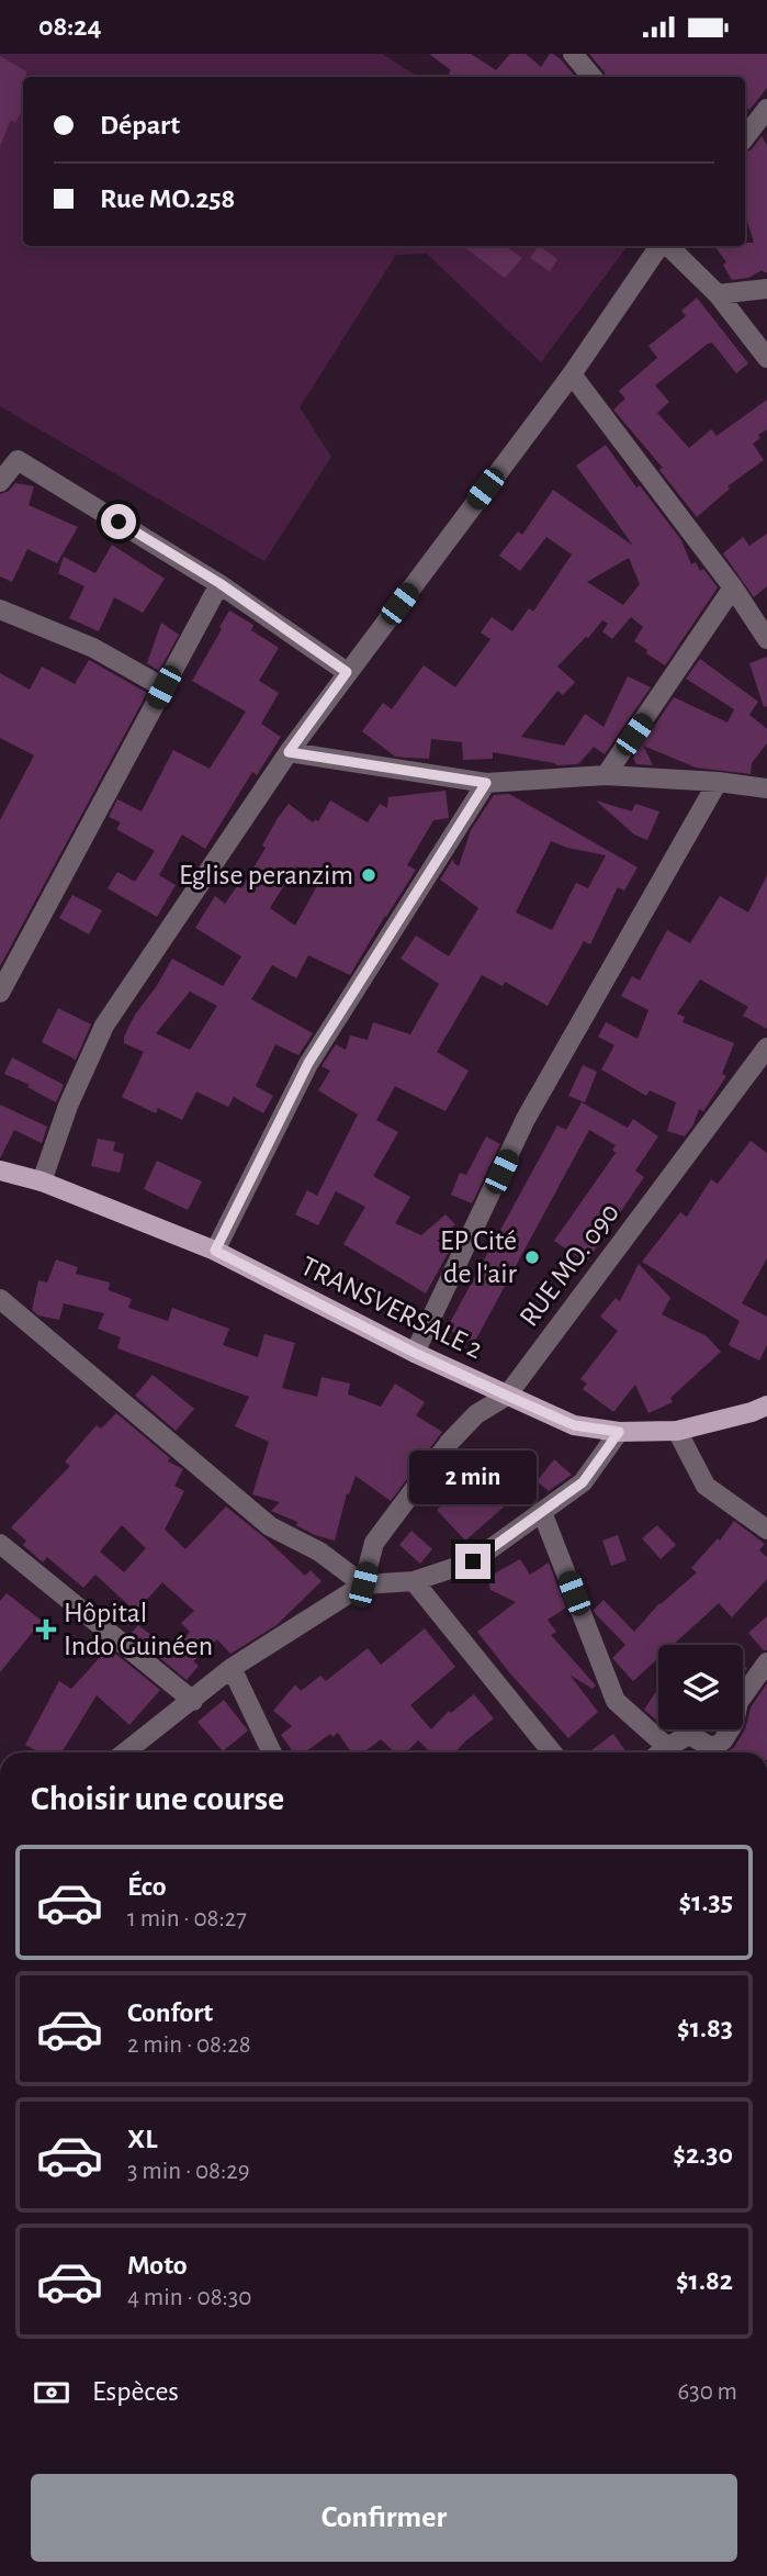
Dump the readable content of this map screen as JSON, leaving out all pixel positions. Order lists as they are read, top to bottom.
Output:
{
  "streets": {
    "main road": ["TRANSVERSALE 2"],
    "street": ["RUE MO. 090"]
  },
  "crossings": [
    ["RUE MO. 090", "TRANSVERSALE 2"]
  ],
  "places": {
    "other": ["Eglise peranzim", "EP Cité de l'air"],
    "health": ["Hôpital Indo Guinéen"]
  },
  "page": {
    "status": "08:24",
    "banner": ["Départ", "Rue MO.258"],
    "bubble": "2 min",
    "heading": "Choisir une course",
    "list": [
      {
        "name": "Éco",
        "note": "1 min · 08:27",
        "value": "$1.35"
      },
      {
        "name": "Confort",
        "note": "2 min · 08:28",
        "value": "$1.83"
      },
      {
        "name": "XL",
        "note": "3 min · 08:29",
        "value": "$2.30"
      },
      {
        "name": "Moto",
        "note": "4 min · 08:30",
        "value": "$1.82"
      }
    ],
    "pay": ["Espèces", "630 m"],
    "buttons": "Confirmer"
  }
}
